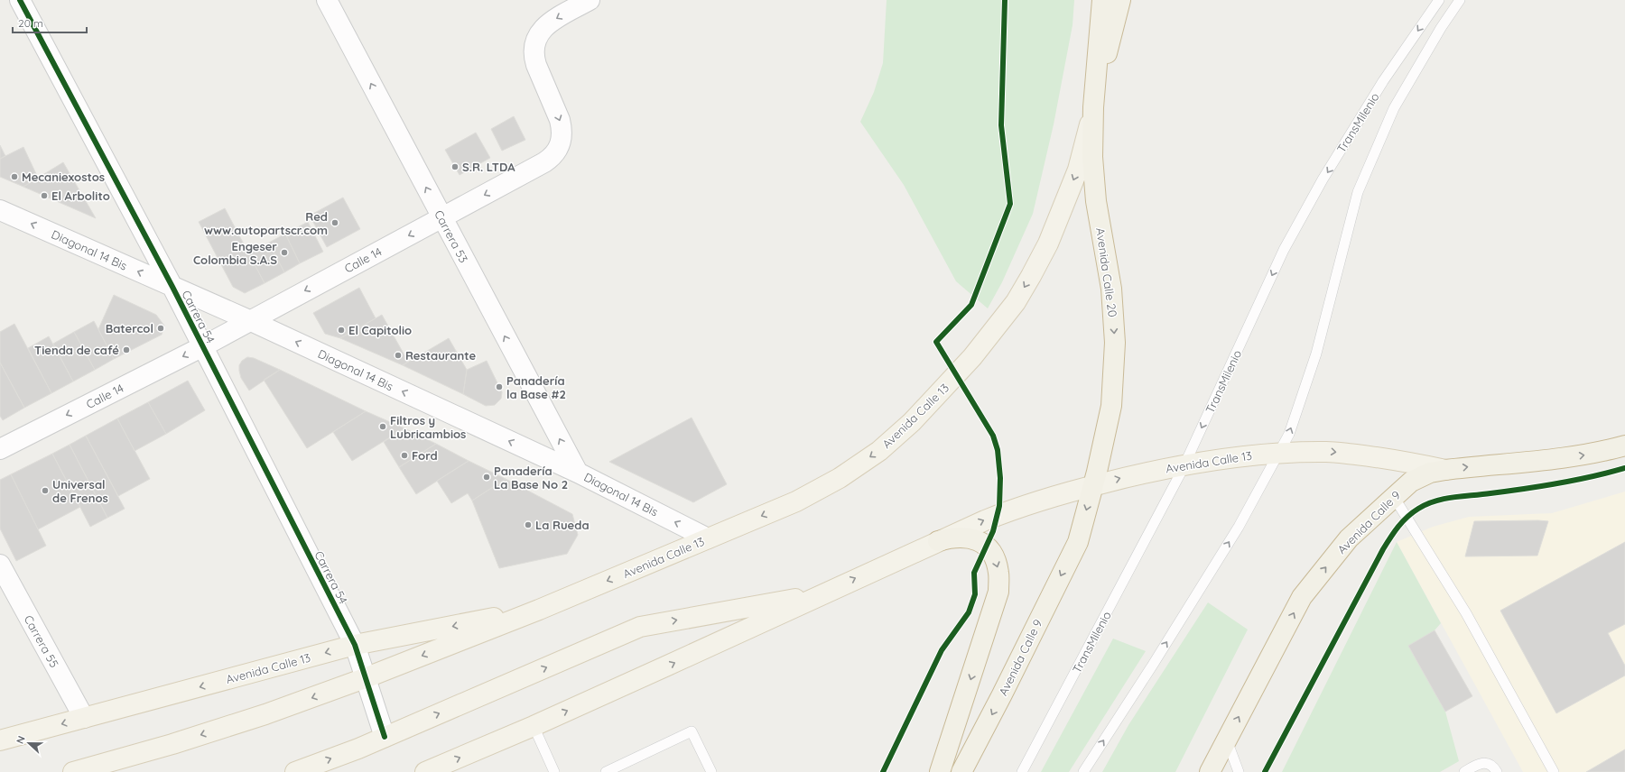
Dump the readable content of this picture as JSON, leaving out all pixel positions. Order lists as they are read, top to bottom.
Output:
{
  "streets": {
    "highway": ["Avenida Calle 20", "Avenida Calle 9"],
    "main road": ["Avenida Calle 13"],
    "street": [
      "Carrera 53",
      "Diagonal 14 Bis",
      "Calle 14",
      "Carrera 54",
      "Carrera 55"
    ],
    "lane": ["TransMilenio"]
  },
  "crossings": [
    ["TransMilenio", "Avenida Calle 13"],
    ["Carrera 53", "Diagonal 14 Bis"],
    ["Carrera 53", "Calle 14"],
    ["Diagonal 14 Bis", "Calle 14"],
    ["Diagonal 14 Bis", "Carrera 54"],
    ["Diagonal 14 Bis", "Avenida Calle 13"],
    ["Calle 14", "Carrera 54"],
    ["Avenida Calle 20", "Avenida Calle 13"],
    ["Avenida Calle 20", "Avenida Calle 9"],
    ["Carrera 54", "Avenida Calle 13"],
    ["Avenida Calle 13", "Avenida Calle 9"],
    ["Avenida Calle 13", "Carrera 55"]
  ],
  "one_way": [
    "Carrera 53",
    "Diagonal 14 Bis",
    "Calle 14",
    "Avenida Calle 20"
  ],
  "places": [
    "S.R. LTDA",
    "Mecaniexostos",
    "El Arbolito",
    "Red www.autopartscr.com",
    "Engeser Colombia S.A.S",
    "Batercol",
    "El Capitolio",
    "Tienda de café",
    "Restaurante",
    "Panadería la Base #2",
    "Filtros y Lubricambios",
    "Ford",
    "Panadería La Base No 2",
    "Universal de Frenos",
    "La Rueda"
  ],
  "scale_bar": "20 m",
  "north": "left"
}
